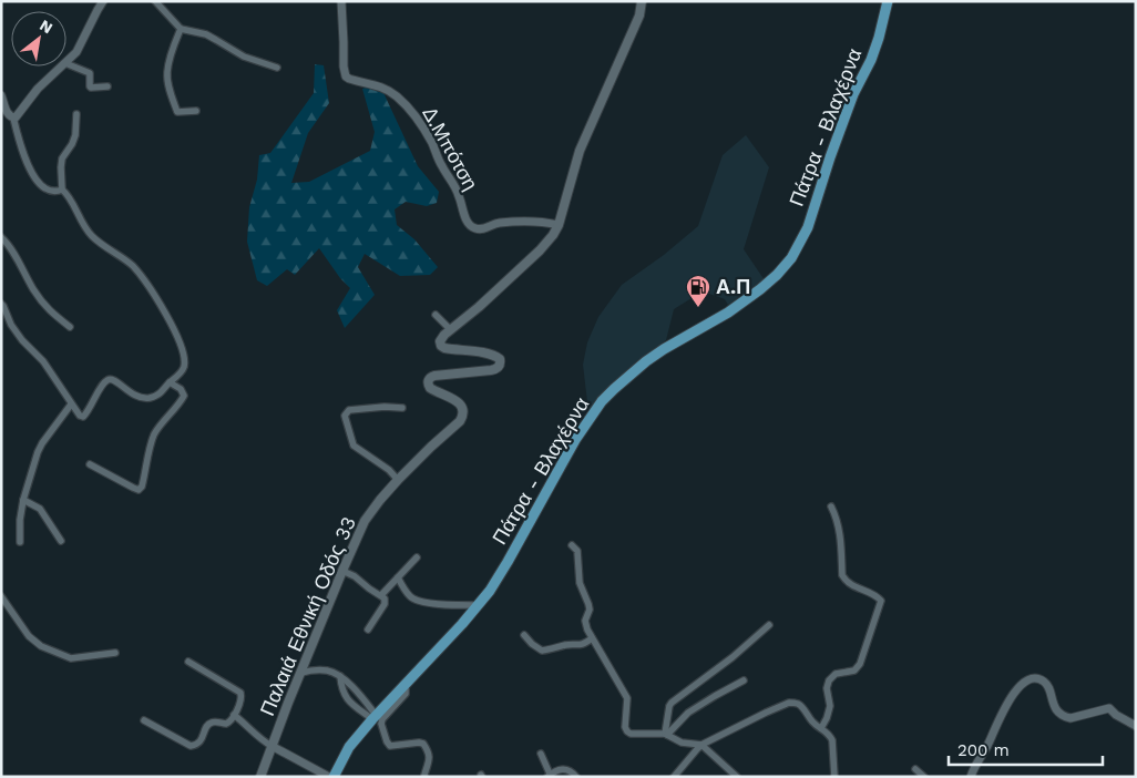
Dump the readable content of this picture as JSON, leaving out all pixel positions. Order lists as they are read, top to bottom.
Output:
{
  "streets": {
    "main road": ["Πάτρα - Βλαχέρνα", "Παλαιά Εθνική Οδός 33"],
    "street": ["Δ.Μπότση"]
  },
  "places": {
    "fuel station": ["Α.Π"]
  },
  "scale_bar": "200 m",
  "north": "top right"
}
